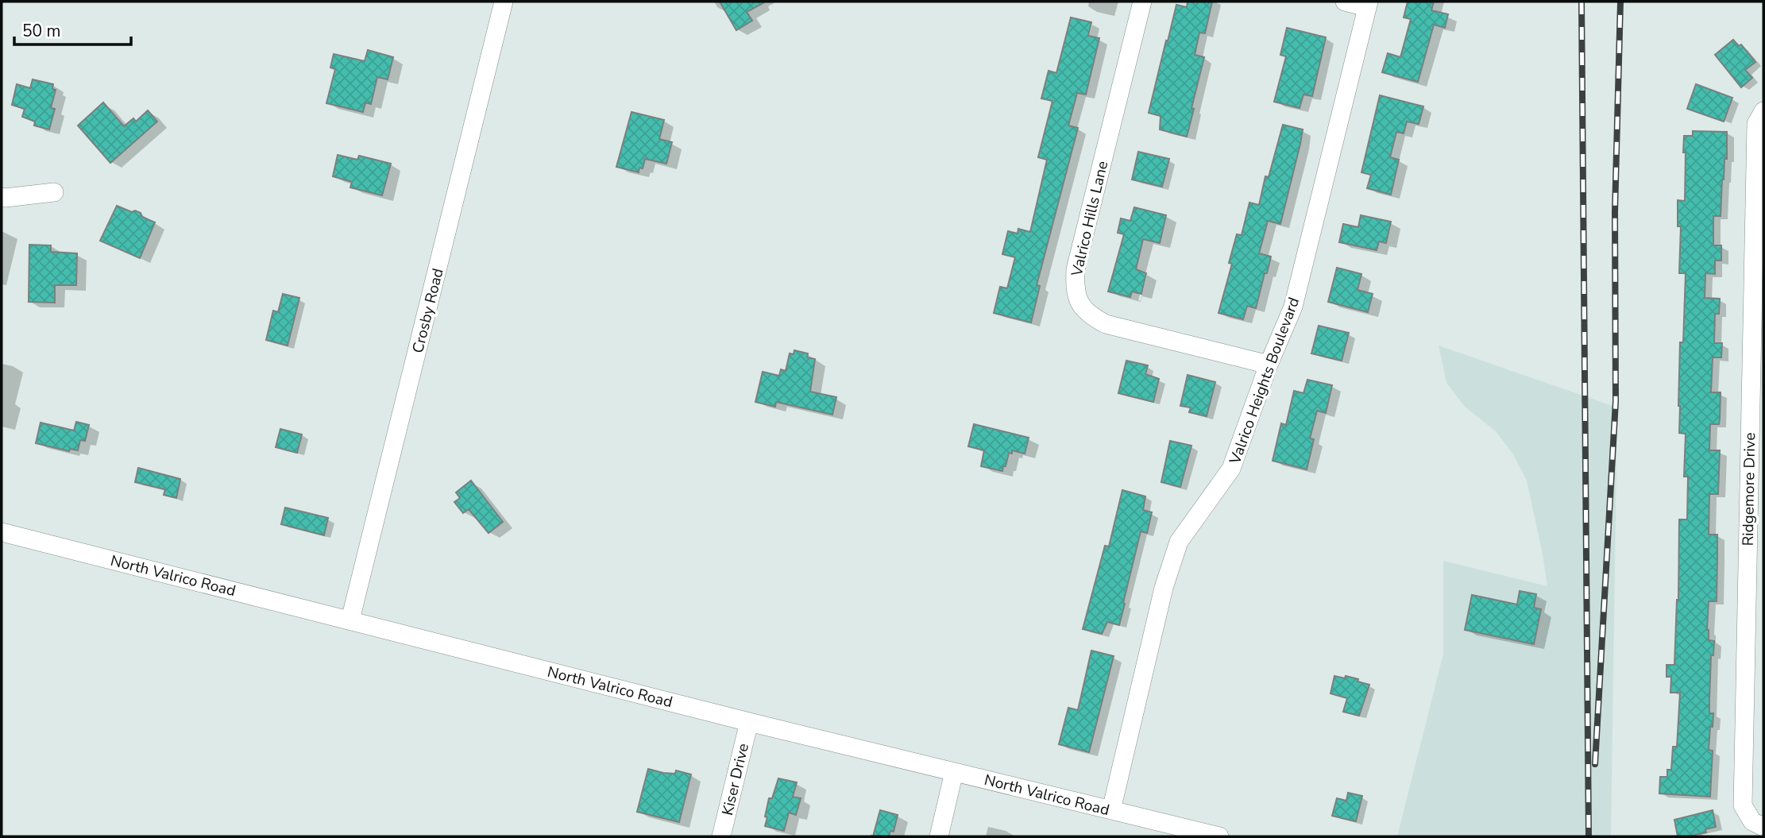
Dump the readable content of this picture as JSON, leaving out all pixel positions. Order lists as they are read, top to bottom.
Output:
{
  "streets": {
    "street": [
      "Valrico Hills Lane",
      "Crosby Road",
      "Valrico Heights Boulevard",
      "Ridgemore Drive",
      "North Valrico Road",
      "Kiser Drive"
    ]
  },
  "crossings": [
    ["Valrico Hills Lane", "Valrico Heights Boulevard"],
    ["Crosby Road", "North Valrico Road"],
    ["Valrico Heights Boulevard", "North Valrico Road"],
    ["North Valrico Road", "Kiser Drive"]
  ],
  "scale_bar": "50 m"
}
